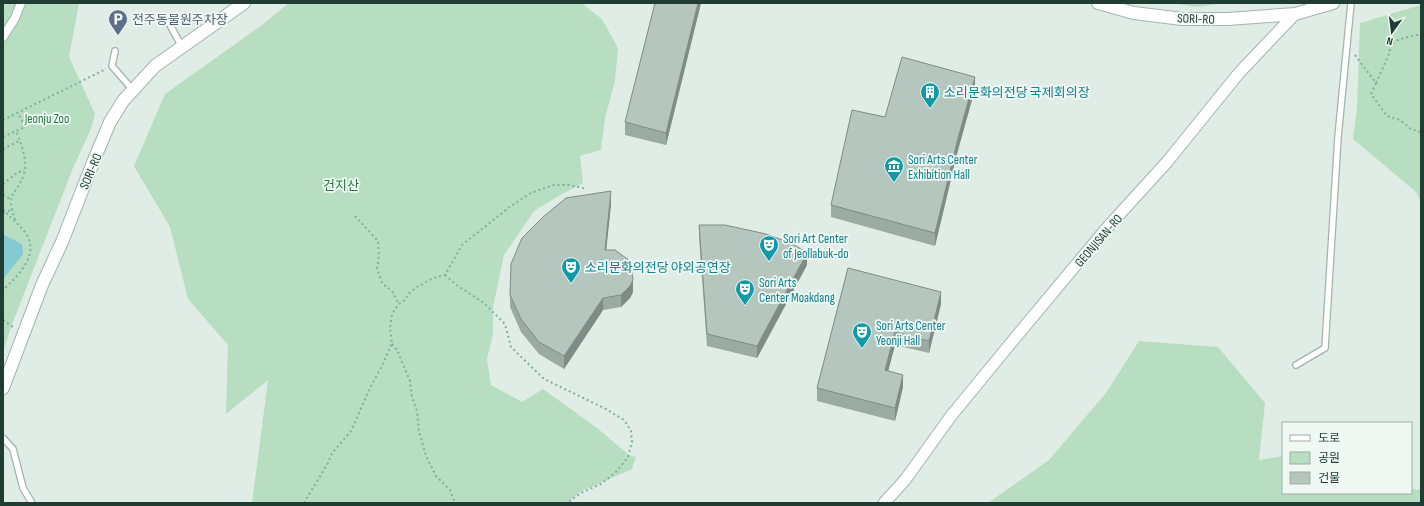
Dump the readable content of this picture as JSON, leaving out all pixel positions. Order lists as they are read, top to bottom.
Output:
{
  "streets": {
    "street": ["SORI-RO", "GEONJISAN-RO"]
  },
  "crossings": [
    ["SORI-RO", "GEONJISAN-RO"]
  ],
  "parks": ["Jeonju Zoo", "건지산"],
  "places": {
    "parking": ["전주동물원주차장"],
    "building": ["소리문화의전당 국제회의장"],
    "museum": ["Sori Arts Center Exhibition Hall"],
    "theatre": [
      "Sori Art Center of Jeollabuk-do",
      "소리문화의전당 야외공연장",
      "Sori Arts Center Moakdang",
      "Sori Arts Center Yeonji Hall"
    ]
  },
  "legend": ["도로", "공원", "건물"],
  "north": "bottom"
}
